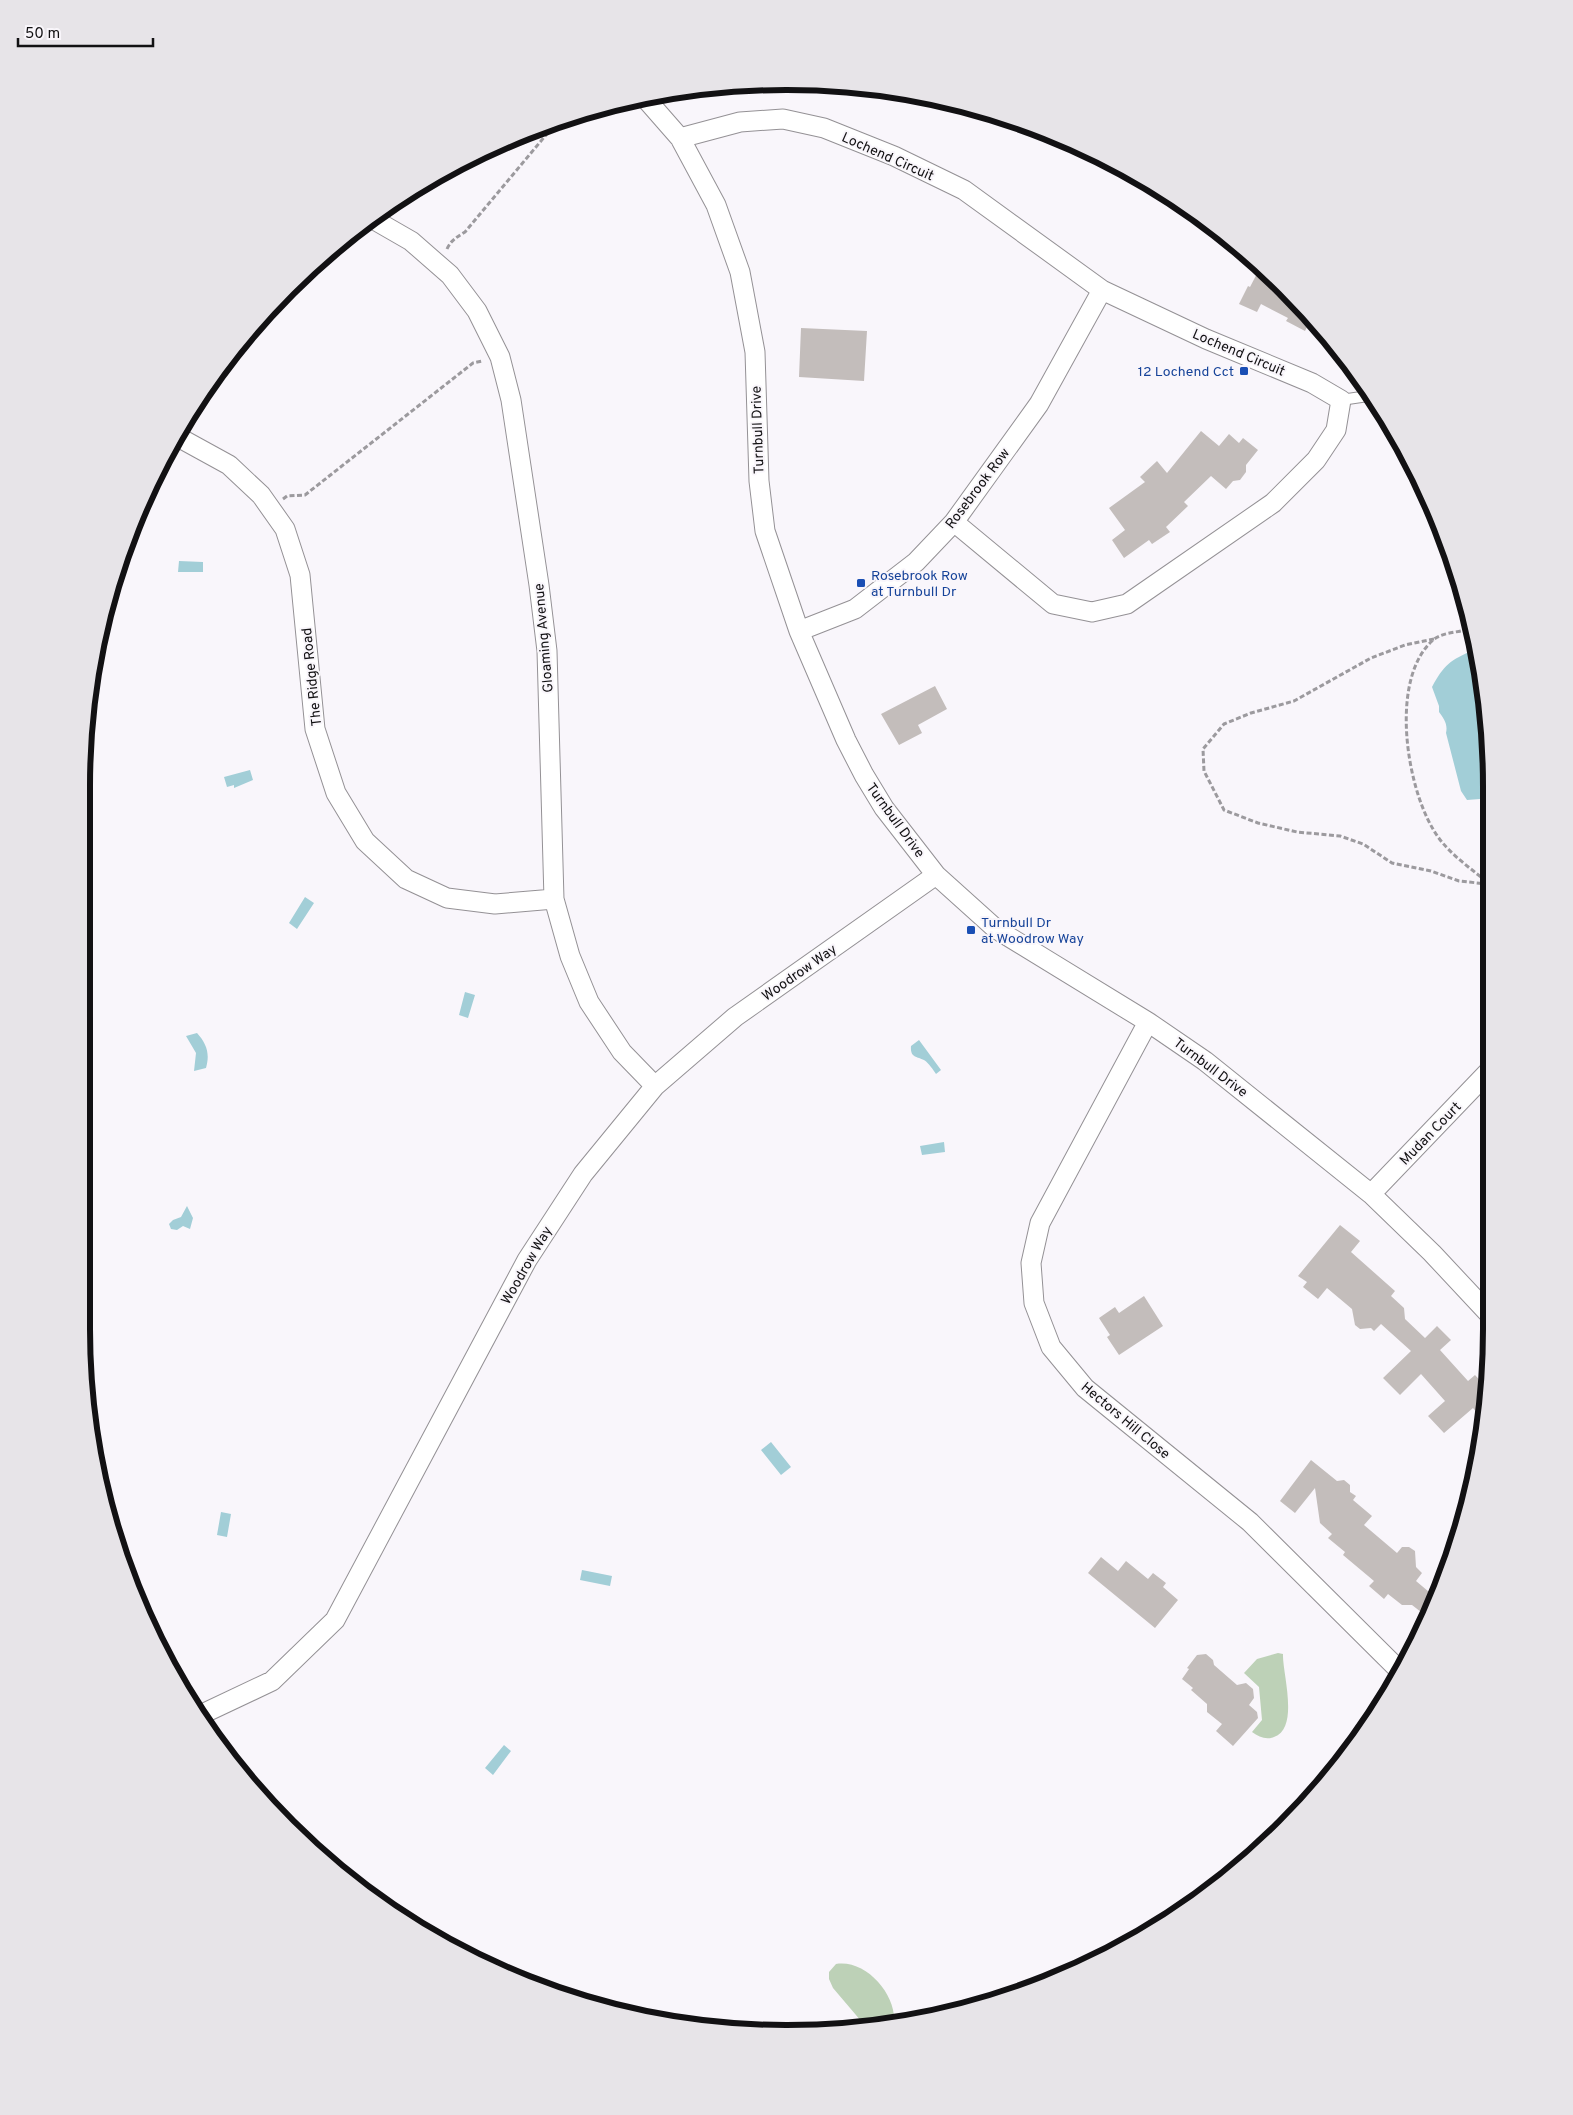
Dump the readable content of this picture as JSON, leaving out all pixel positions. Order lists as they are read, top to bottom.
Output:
{
  "streets": {
    "street": [
      "Lochend Circuit",
      "Turnbull Drive",
      "Rosebrook Row",
      "Gloaming Avenue",
      "The Ridge Road",
      "Woodrow Way",
      "Mudan Court",
      "Hectors Hill Close"
    ]
  },
  "crossings": [
    ["Lochend Circuit", "Turnbull Drive"],
    ["Lochend Circuit", "Rosebrook Row"],
    ["Turnbull Drive", "Rosebrook Row"],
    ["Turnbull Drive", "Woodrow Way"],
    ["Turnbull Drive", "Mudan Court"],
    ["Turnbull Drive", "Hectors Hill Close"],
    ["Gloaming Avenue", "The Ridge Road"],
    ["Gloaming Avenue", "Woodrow Way"]
  ],
  "places": {
    "transit": ["12 Lochend Cct", "Rosebrook Row at Turnbull Dr", "Turnbull Dr at Woodrow Way"]
  },
  "scale_bar": "50 m"
}
